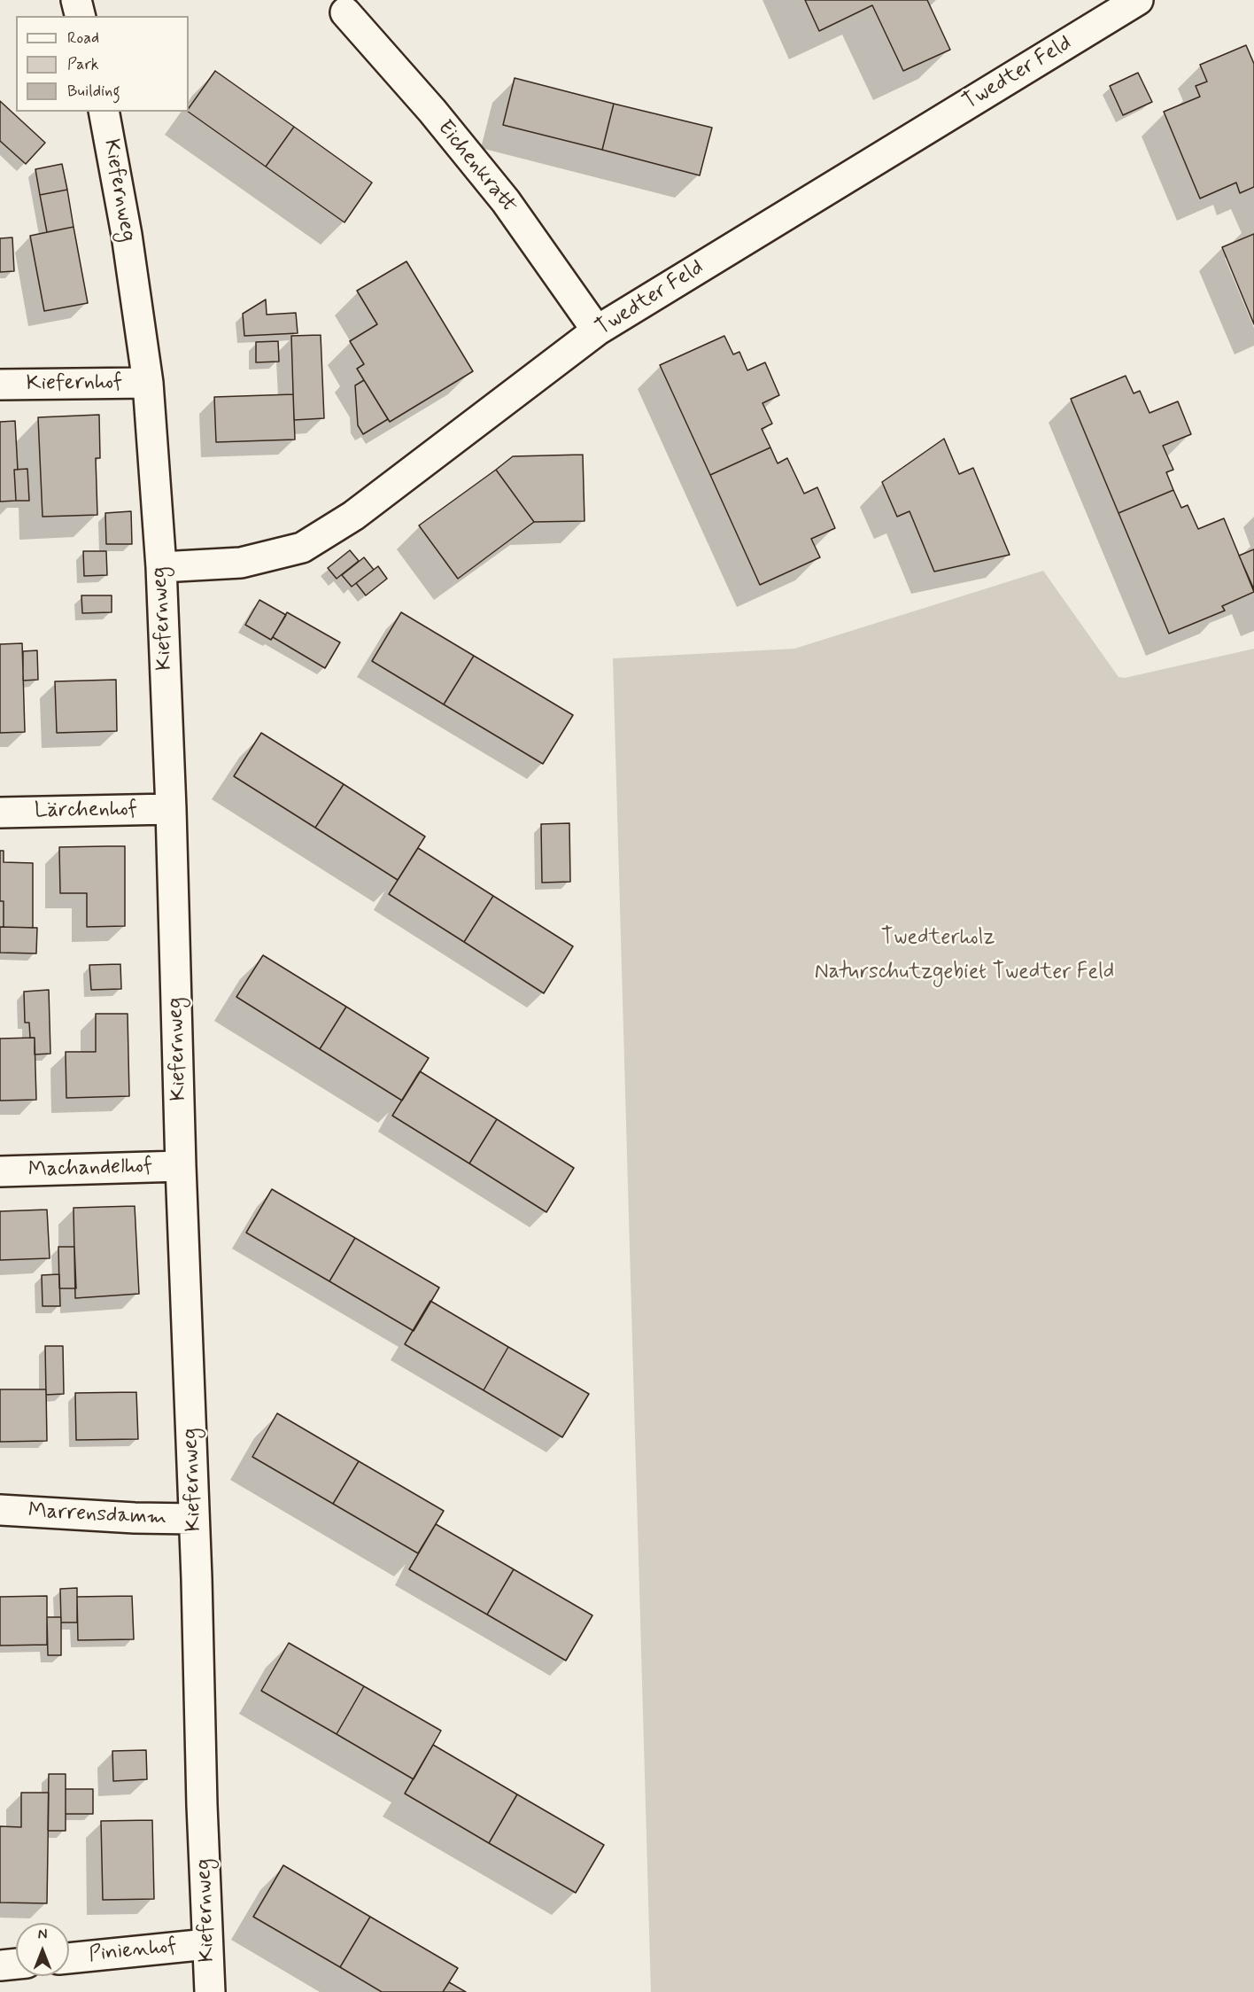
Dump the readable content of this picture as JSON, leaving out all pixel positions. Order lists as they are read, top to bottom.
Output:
{
  "streets": {
    "street": [
      "Twedter Feld",
      "Eichenkratt",
      "Kiefernweg",
      "Kiefernhof",
      "Lärchenhof",
      "Machandelhof",
      "Marrensdamm",
      "Pinienhof"
    ]
  },
  "crossings": [
    ["Twedter Feld", "Eichenkratt"],
    ["Twedter Feld", "Kiefernweg"],
    ["Kiefernweg", "Kiefernhof"],
    ["Kiefernweg", "Lärchenhof"],
    ["Kiefernweg", "Machandelhof"],
    ["Kiefernweg", "Marrensdamm"],
    ["Kiefernweg", "Pinienhof"]
  ],
  "parks": ["Twedterholz", "Naturschutzgebiet Twedter Feld"],
  "legend": ["Road", "Park", "Building"],
  "north": "top"
}
